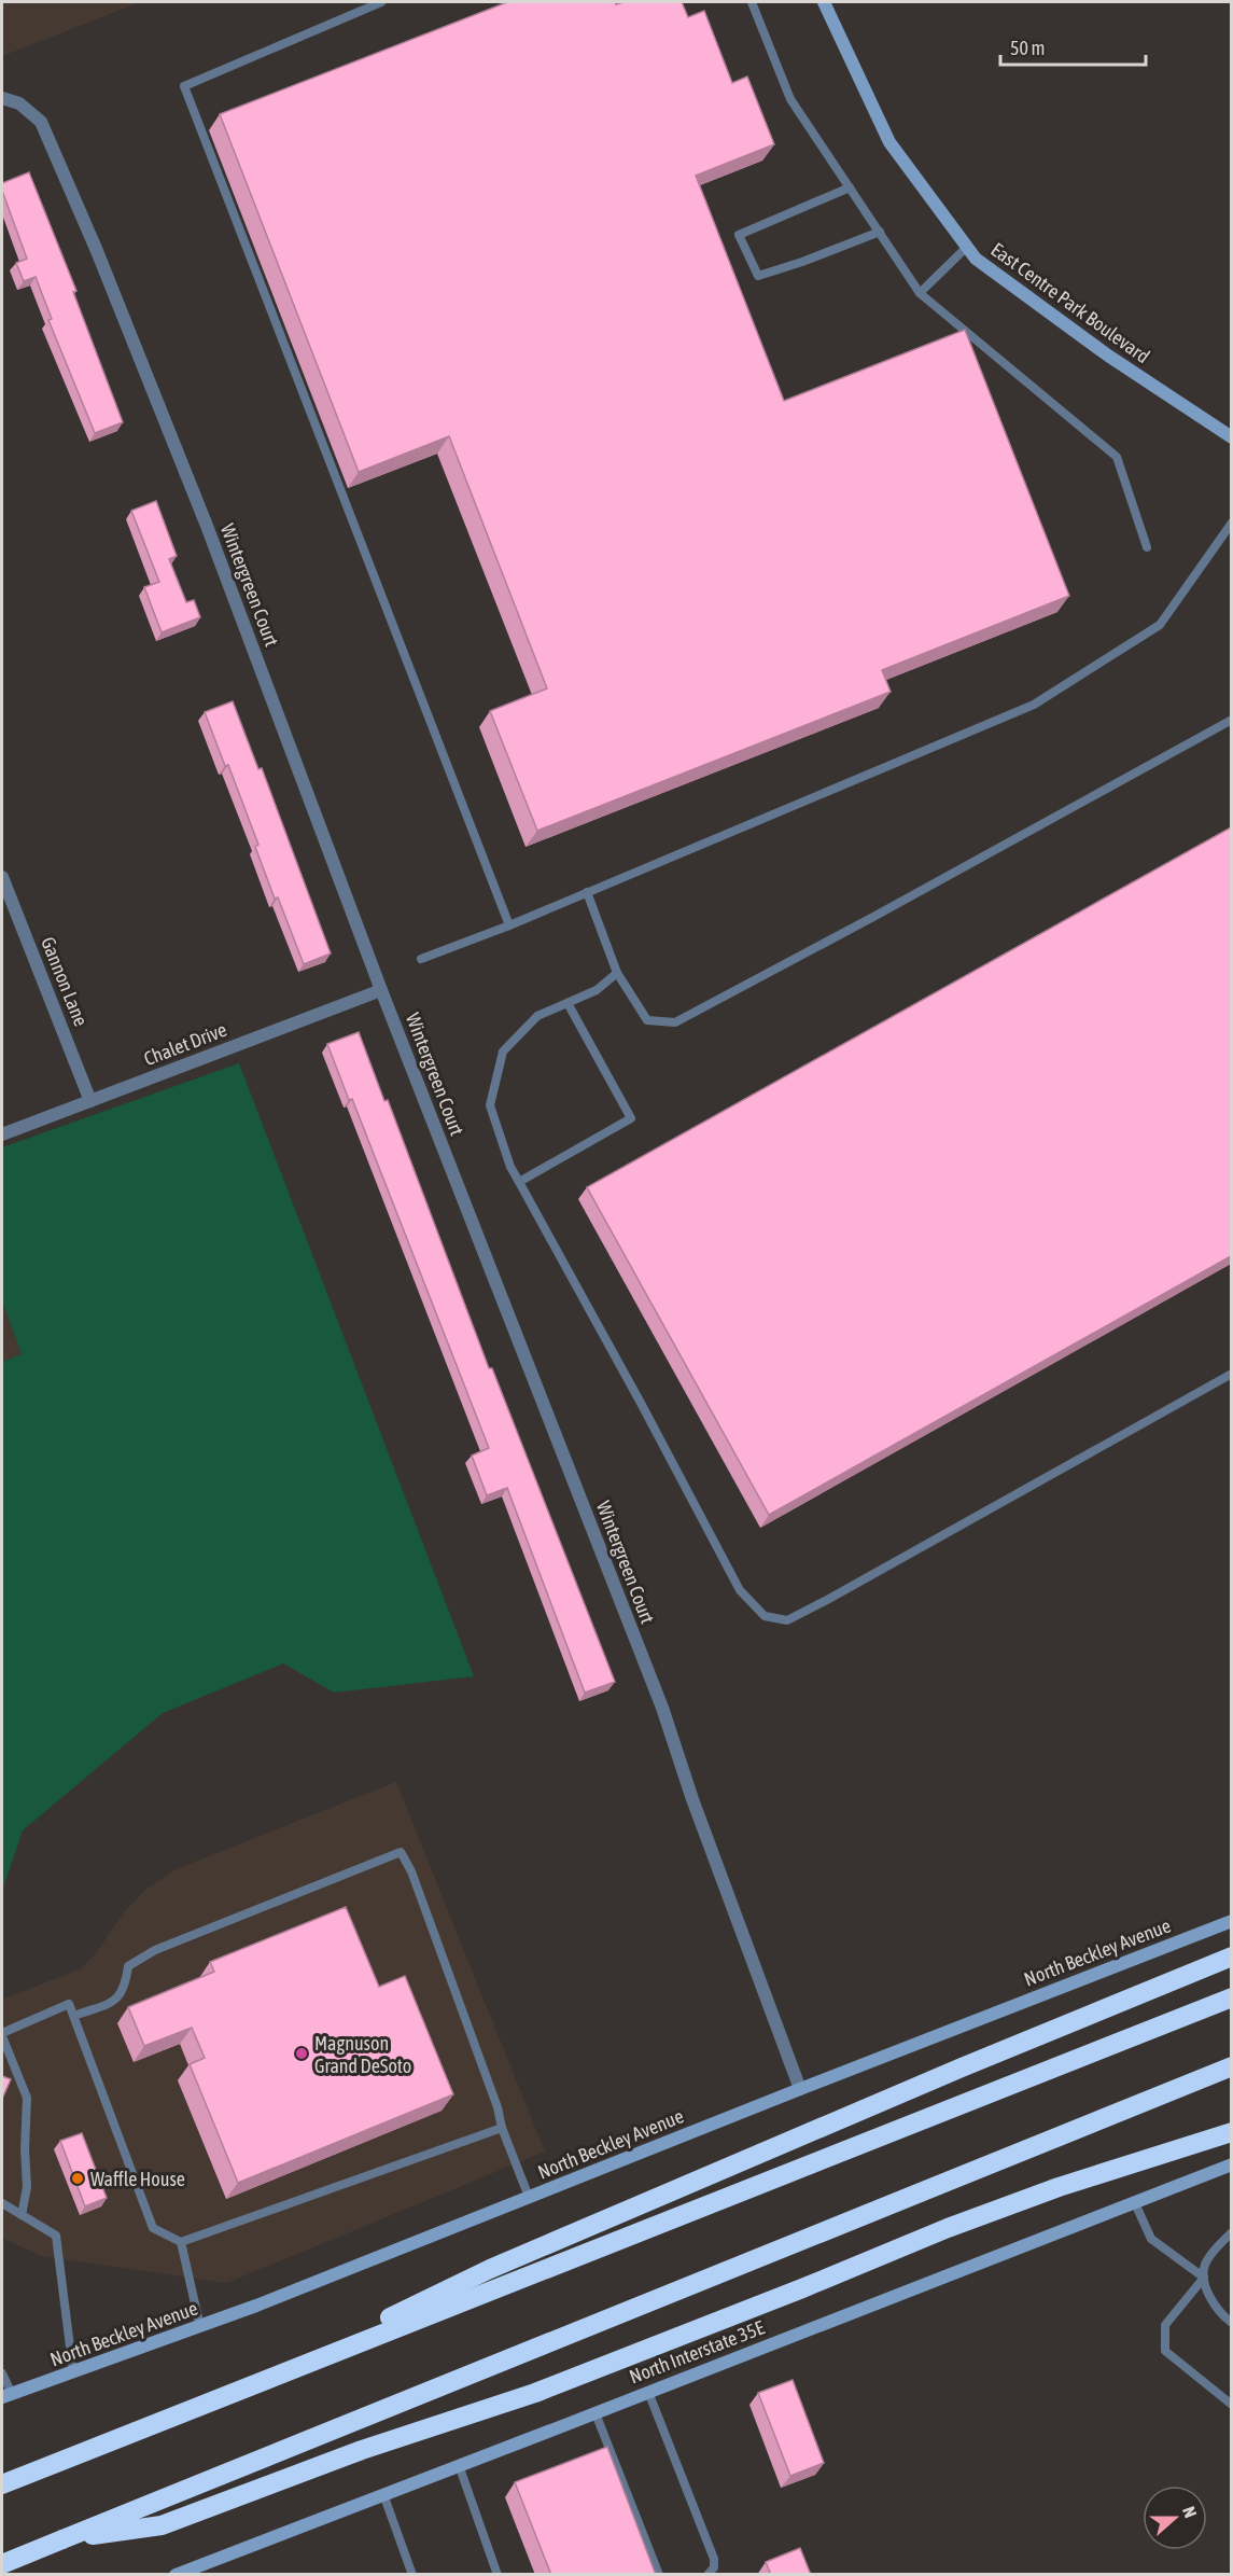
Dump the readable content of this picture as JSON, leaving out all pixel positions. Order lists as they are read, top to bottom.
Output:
{
  "streets": {
    "main road": ["East Centre Park Boulevard", "North Beckley Avenue", "North Interstate 35E"],
    "street": ["Wintergreen Court", "Gannon Lane", "Chalet Drive"]
  },
  "crossings": [
    ["Wintergreen Court", "Chalet Drive"],
    ["Wintergreen Court", "North Beckley Avenue"],
    ["Gannon Lane", "Chalet Drive"]
  ],
  "places": ["Magnuson Grand DeSoto", "Waffle House"],
  "scale_bar": "50 m",
  "north": "right"
}
